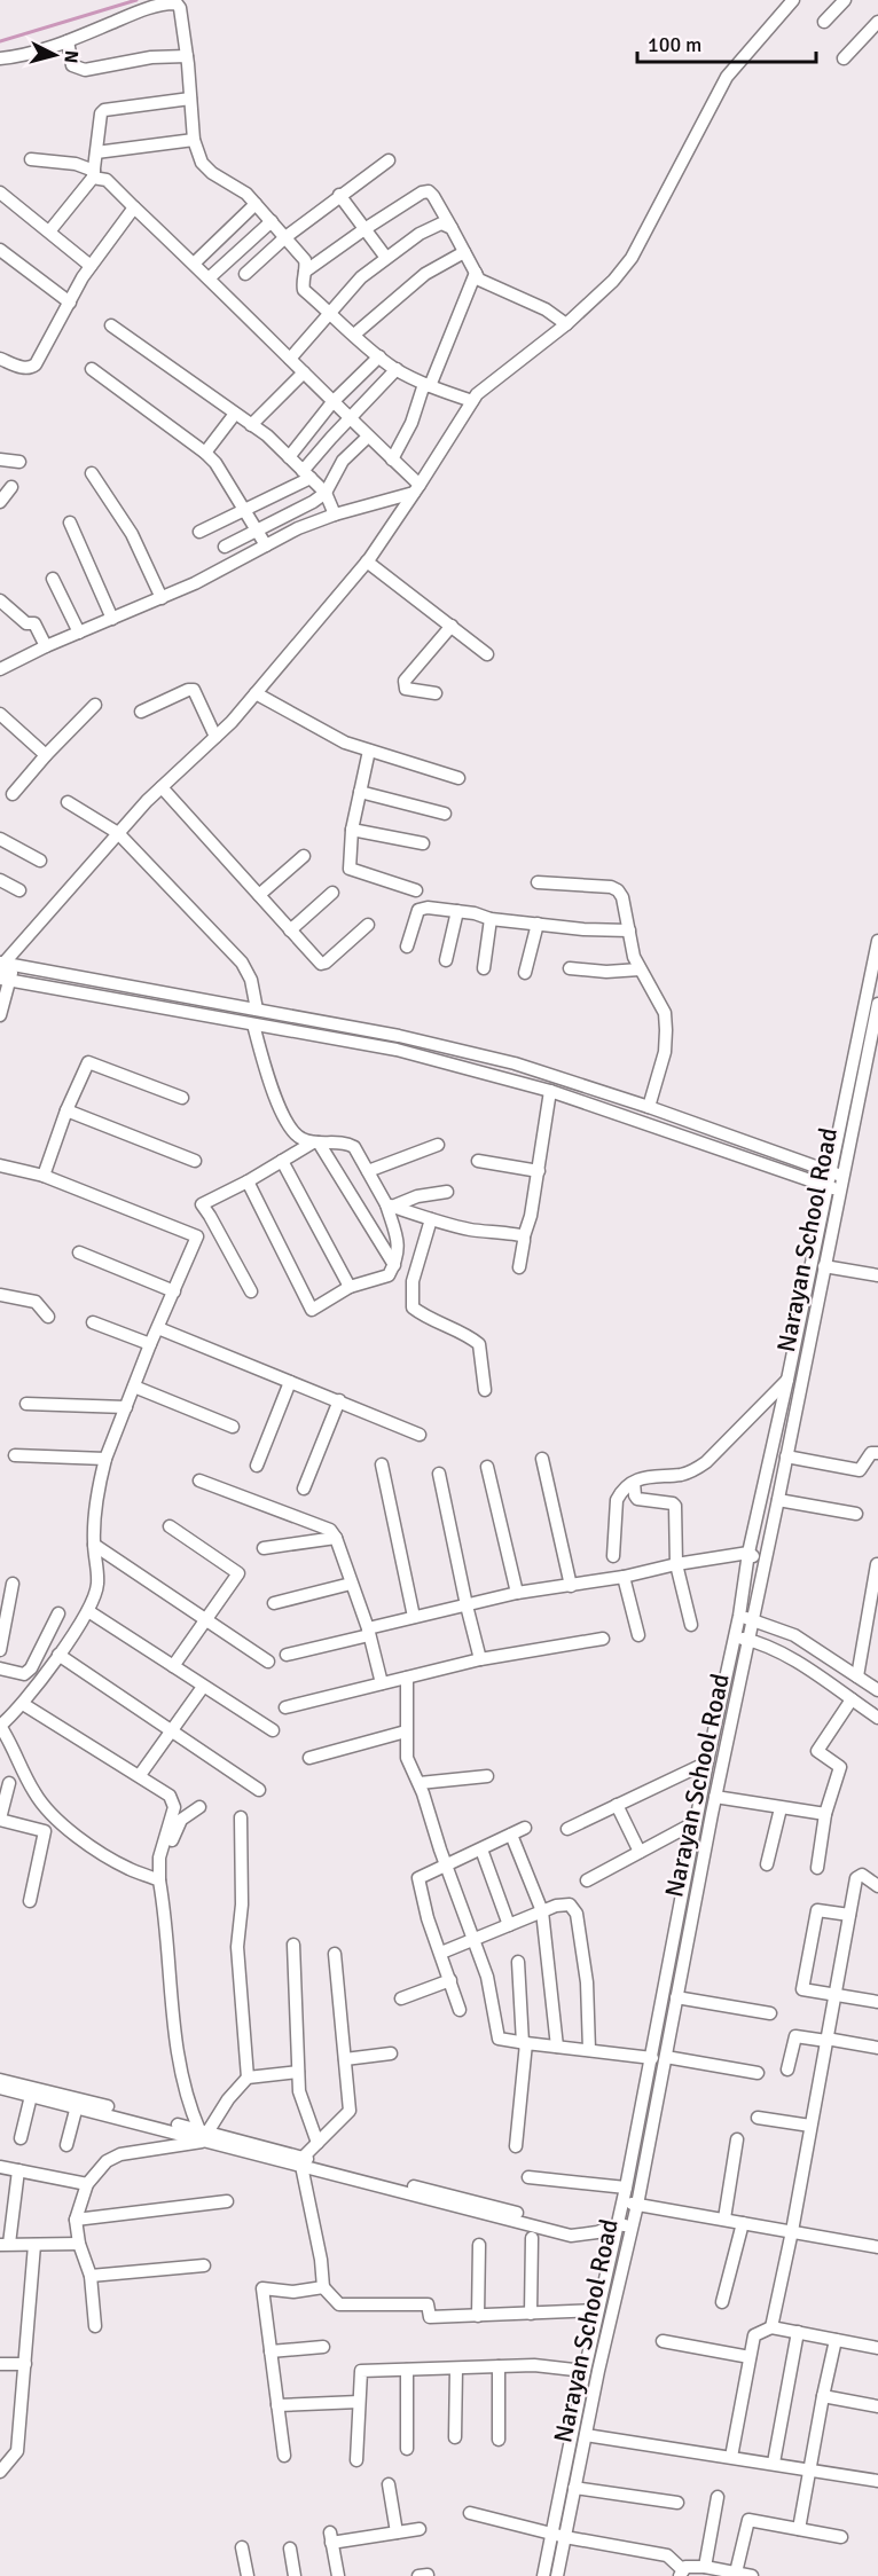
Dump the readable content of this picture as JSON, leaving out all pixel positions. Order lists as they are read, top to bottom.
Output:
{
  "streets": {
    "street": ["Narayan School Road"]
  },
  "scale_bar": "100 m",
  "north": "right"
}
